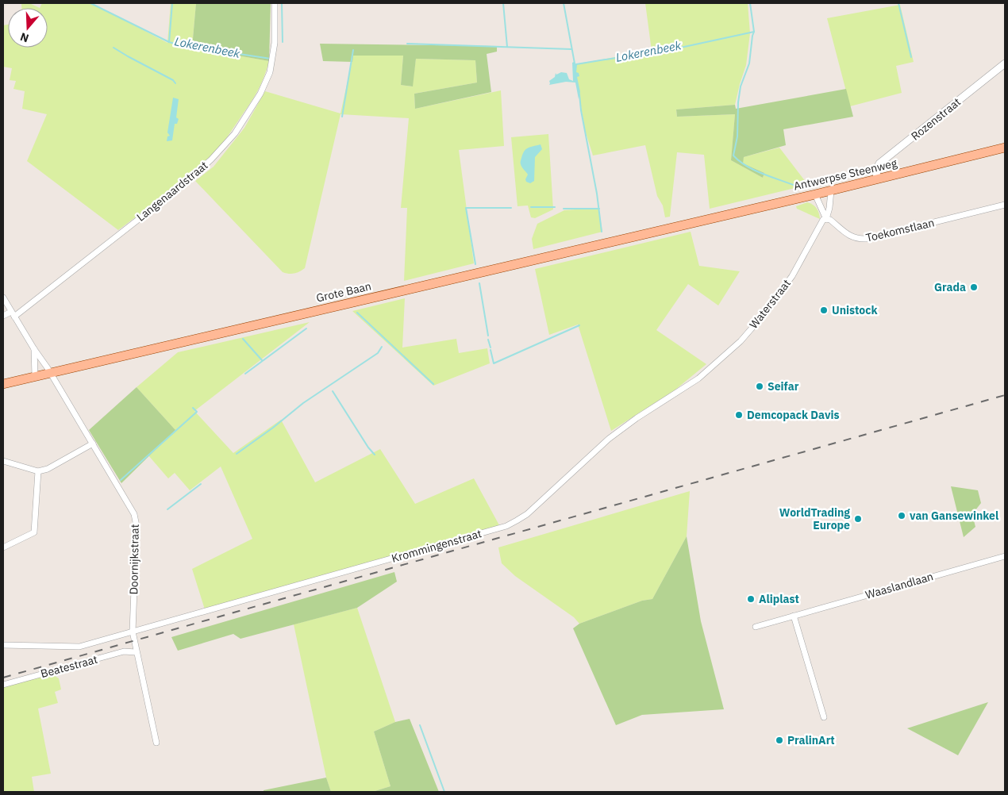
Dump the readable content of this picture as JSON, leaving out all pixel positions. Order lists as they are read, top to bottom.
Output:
{
  "streets": {
    "main road": ["Antwerpse Steenweg", "Grote Baan"],
    "street": [
      "Rozenstraat",
      "Langenaardstraat",
      "Toekomstlaan",
      "Waterstraat",
      "Krommingenstraat",
      "Doornijkstraat",
      "Waaslandlaan",
      "Beatestraat"
    ]
  },
  "crossings": [
    ["Rozenstraat", "Antwerpse Steenweg"],
    ["Antwerpse Steenweg", "Grote Baan"],
    ["Langenaardstraat", "Doornijkstraat"],
    ["Toekomstlaan", "Waterstraat"],
    ["Grote Baan", "Doornijkstraat"],
    ["Waterstraat", "Krommingenstraat"],
    ["Krommingenstraat", "Doornijkstraat"],
    ["Doornijkstraat", "Beatestraat"]
  ],
  "water": ["Lokerenbeek"],
  "places": [
    "Grada",
    "Unistock",
    "Seifar",
    "Demcopack Davis",
    "van Gansewinkel",
    "WorldTrading Europe",
    "Aliplast",
    "PralinArt"
  ],
  "north": "bottom"
}
